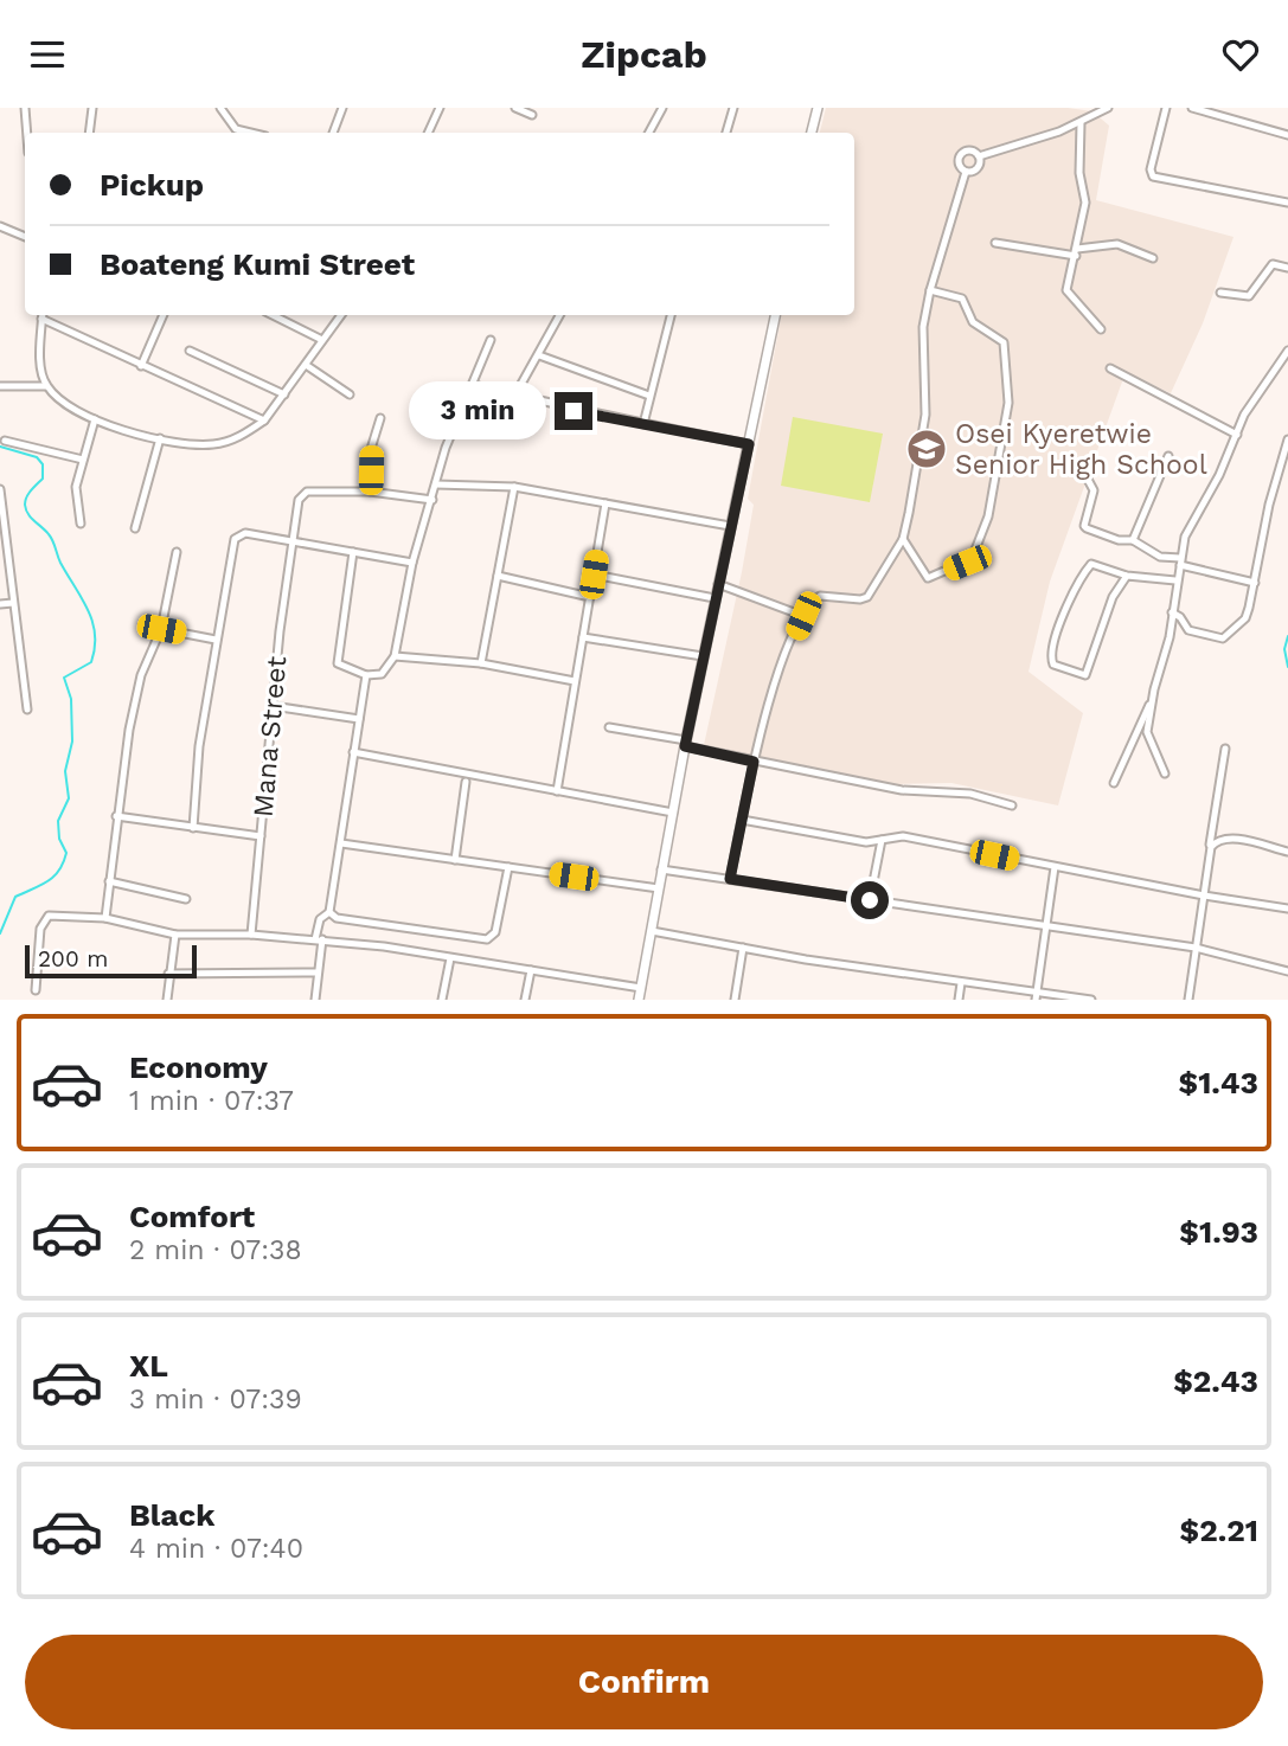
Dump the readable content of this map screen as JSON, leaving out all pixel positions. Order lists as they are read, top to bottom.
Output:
{
  "streets": {
    "street": ["Mana Street"]
  },
  "places": {
    "school or university": ["Osei Kyeretwie Senior High School"]
  },
  "scale_bar": "200 m",
  "page": {
    "header": "Zipcab",
    "banner": ["Pickup", "Boateng Kumi Street"],
    "bubble": "3 min",
    "scale": "200 m",
    "list": [
      {
        "name": "Economy",
        "note": "1 min · 07:37",
        "value": "$1.43"
      },
      {
        "name": "Comfort",
        "note": "2 min · 07:38",
        "value": "$1.93"
      },
      {
        "name": "XL",
        "note": "3 min · 07:39",
        "value": "$2.43"
      },
      {
        "name": "Black",
        "note": "4 min · 07:40",
        "value": "$2.21"
      }
    ],
    "buttons": "Confirm"
  }
}
